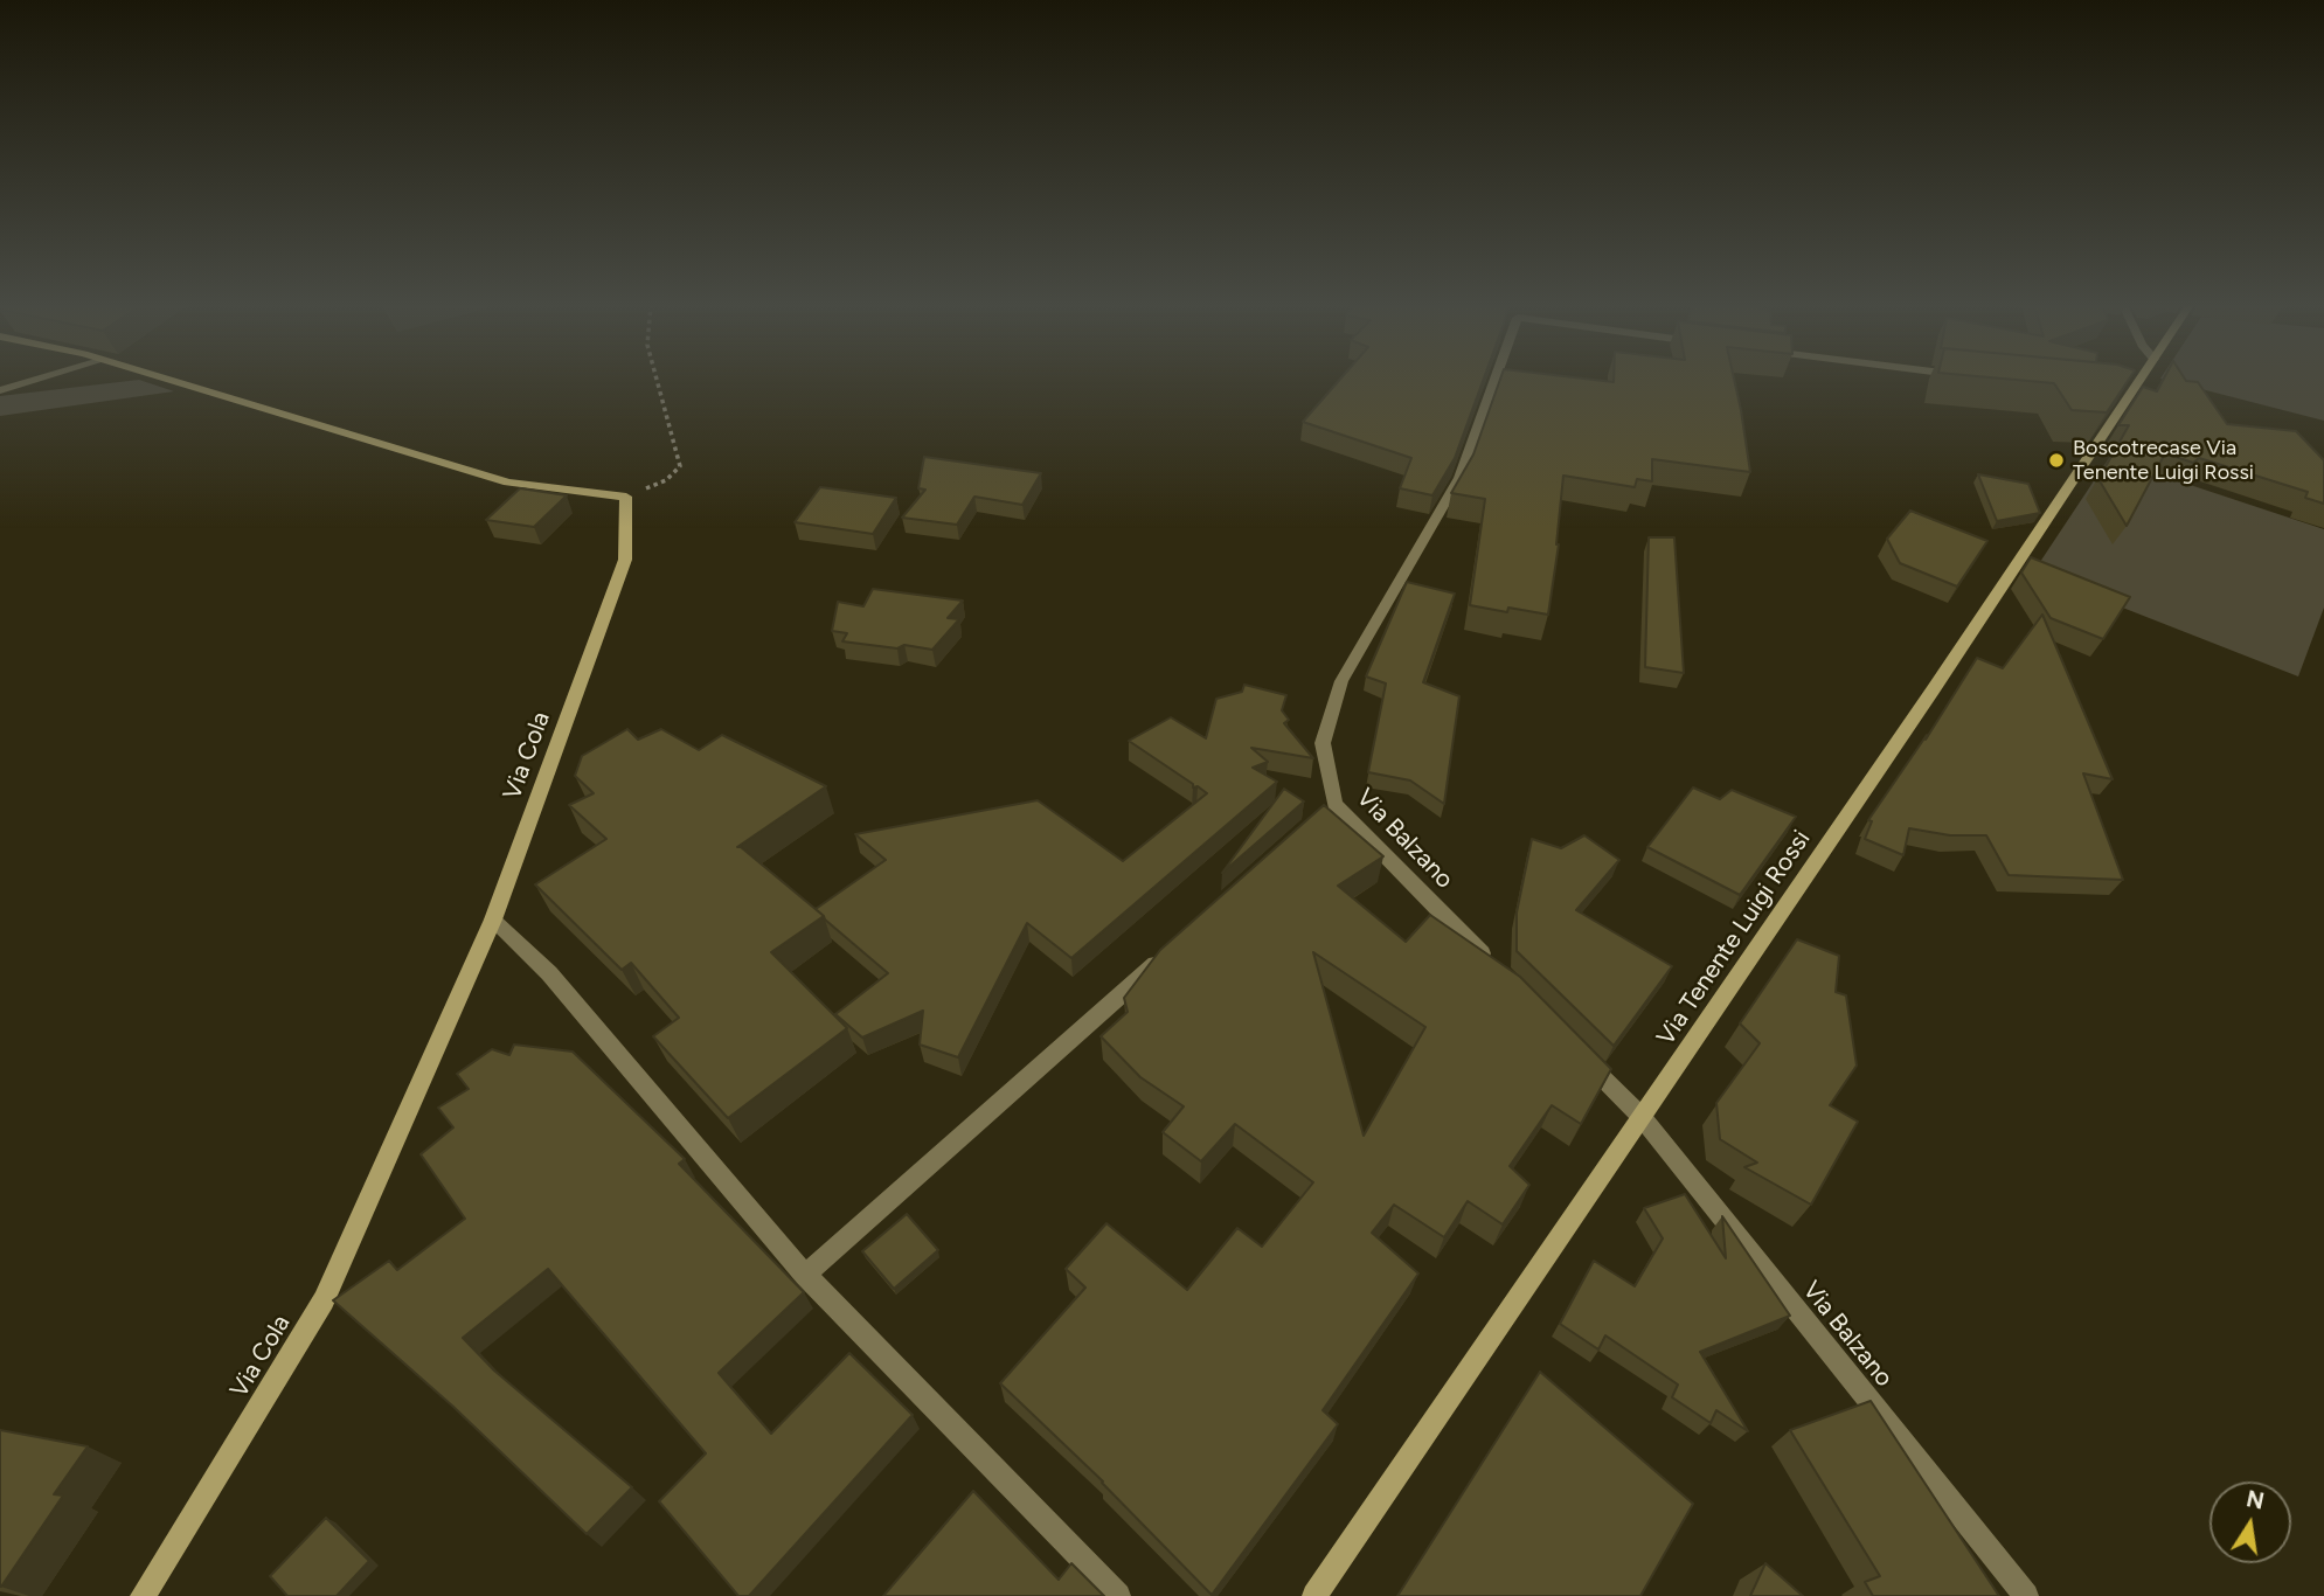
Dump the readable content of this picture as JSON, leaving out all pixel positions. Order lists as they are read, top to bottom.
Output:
{
  "streets": {
    "street": ["Via Cola", "Via Balzano", "Via Tenente Luigi Rossi"]
  },
  "crossings": [
    ["Via Balzano", "Via Tenente Luigi Rossi"]
  ],
  "places": ["Boscotrecase Via Tenente Luigi Rossi"],
  "north": "top"
}
